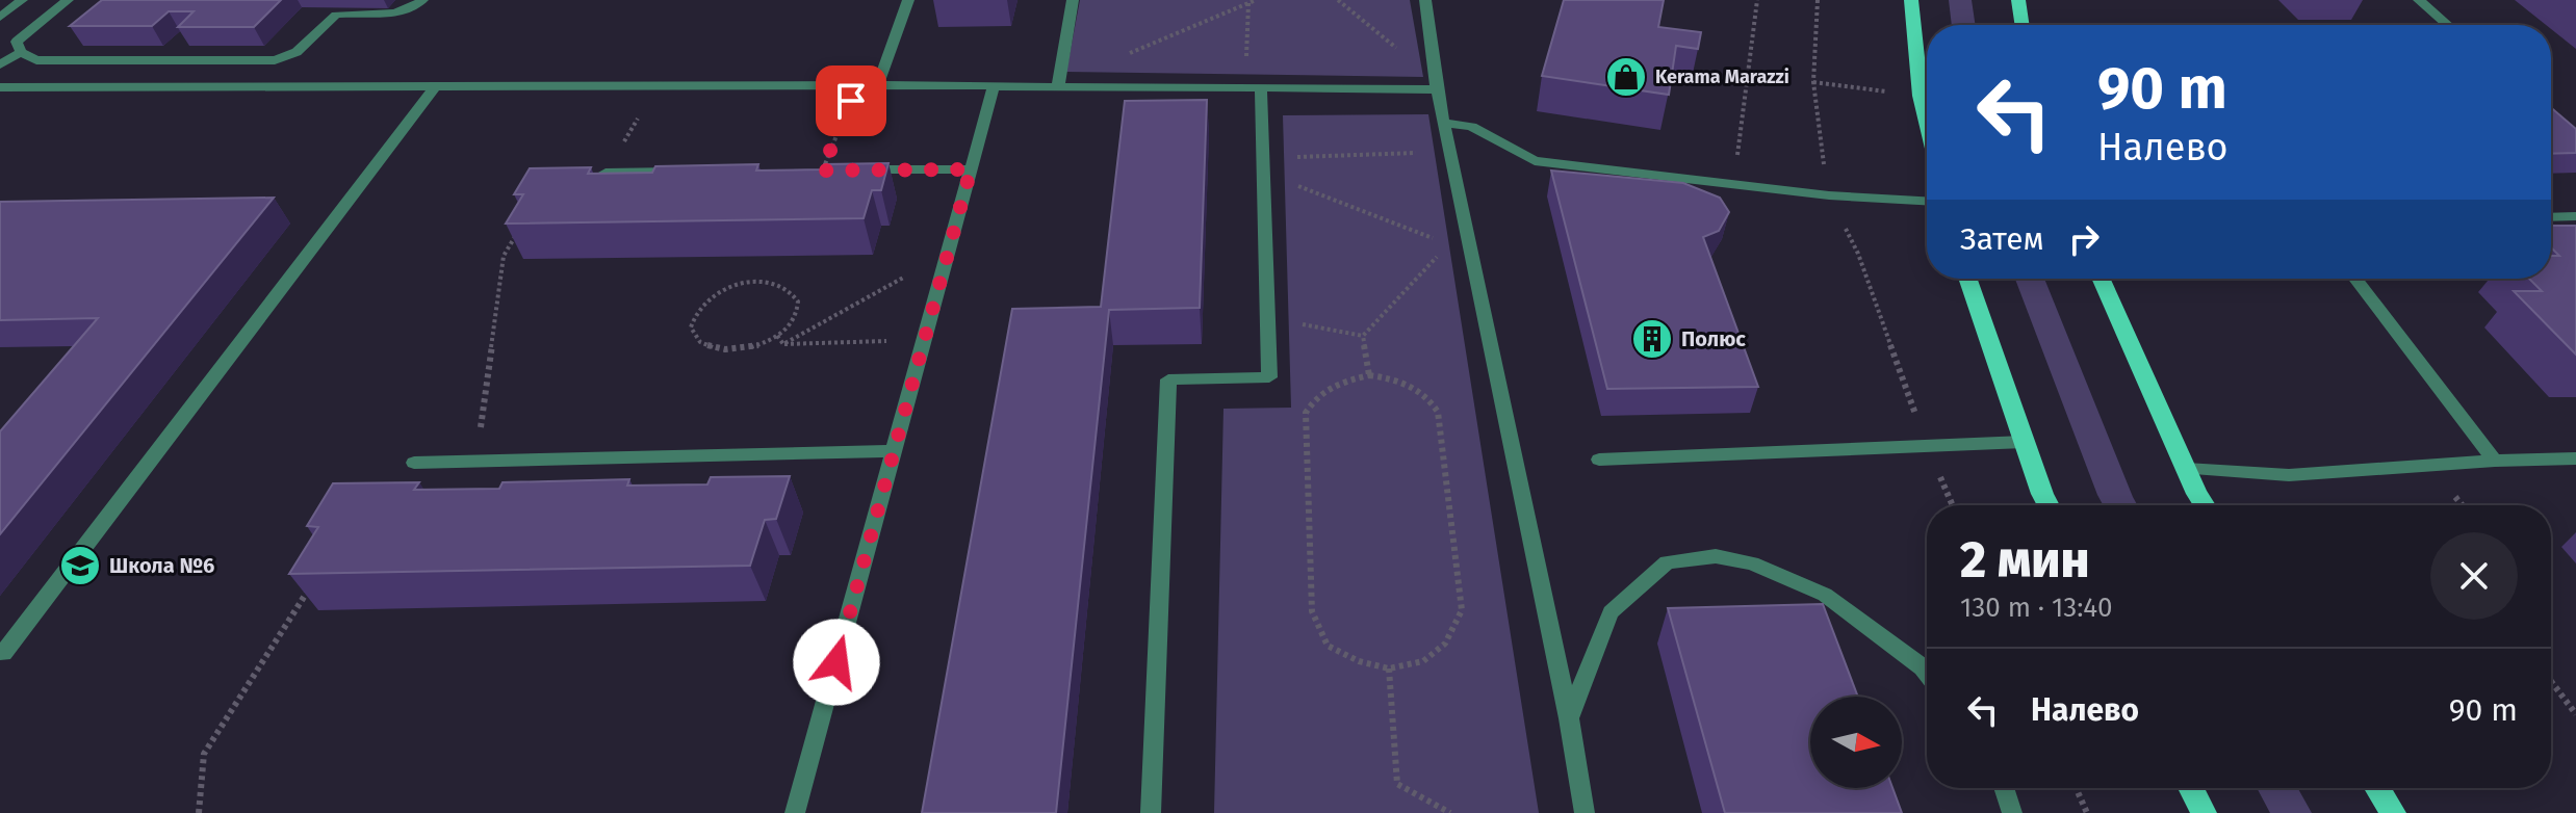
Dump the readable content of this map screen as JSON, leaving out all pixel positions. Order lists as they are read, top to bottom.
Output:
{
  "places": {
    "shop": ["Kerama Marazzi"],
    "building": ["Полюс"],
    "school or university": ["Школа №6"]
  },
  "north": "right",
  "page": {
    "turn": ["90 m", "Налево"],
    "then": "Затем",
    "heading": ["2 мин", "130 m · 13:40"],
    "list": [
      {
        "name": "Налево",
        "value": "90 m"
      }
    ]
  }
}
